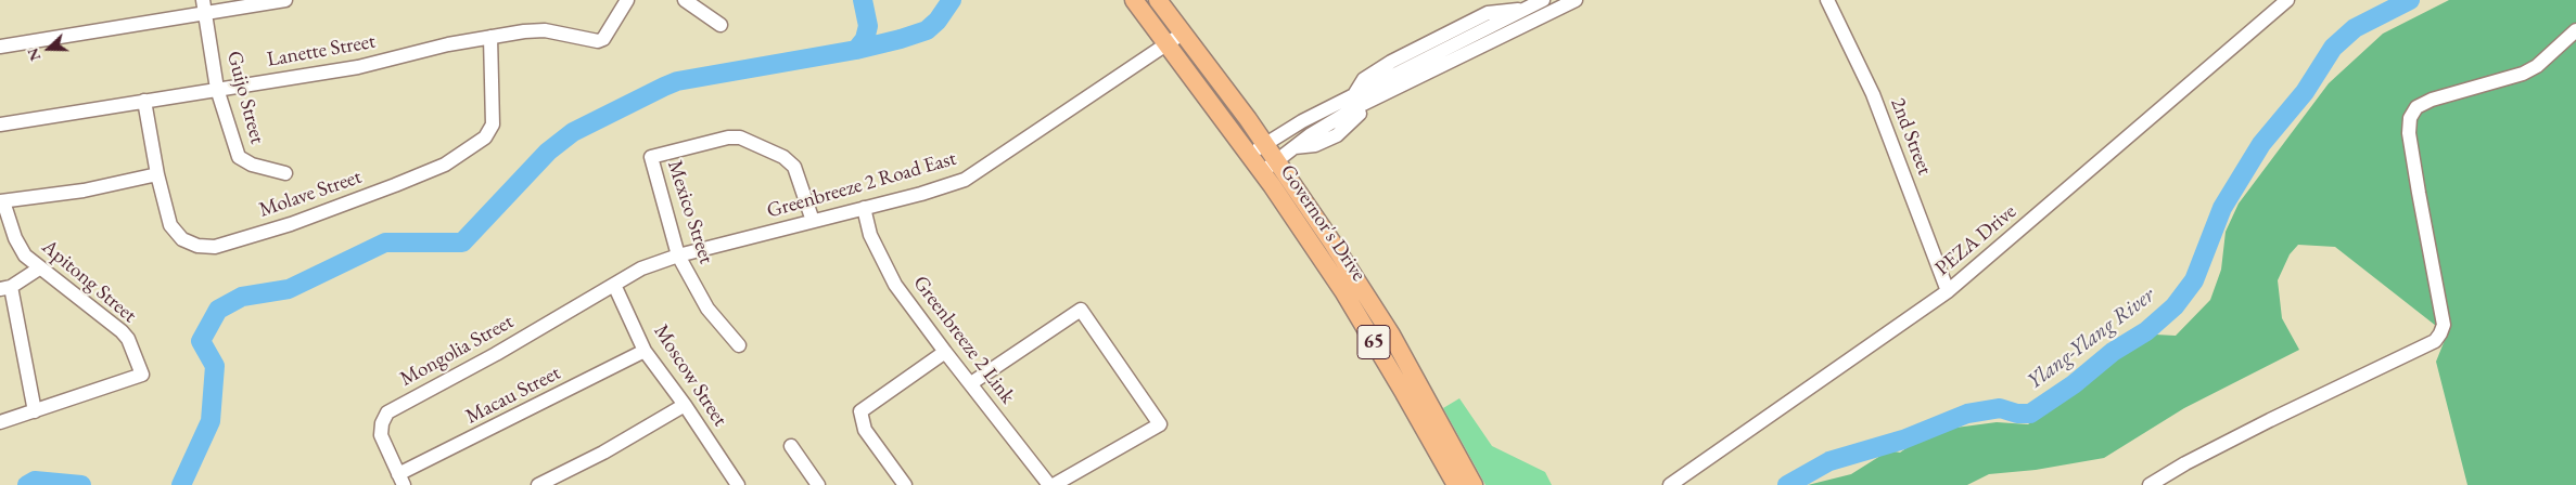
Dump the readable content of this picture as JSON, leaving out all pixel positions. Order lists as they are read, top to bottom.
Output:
{
  "streets": {
    "main road": ["Governor's Drive", "65"],
    "street": [
      "Lanette Street",
      "Guijo Street",
      "2nd Street",
      "Greenbreeze 2 Road East",
      "Molave Street",
      "Mexico Street",
      "PEZA Drive",
      "Apitong Street",
      "Greenbreeze 2 Link",
      "Mongolia Street",
      "Moscow Street",
      "Macau Street"
    ]
  },
  "crossings": [
    ["Lanette Street", "Guijo Street"],
    ["Lanette Street", "Molave Street"],
    ["2nd Street", "PEZA Drive"],
    ["Greenbreeze 2 Road East", "Mexico Street"],
    ["Greenbreeze 2 Road East", "Governor's Drive"],
    ["Greenbreeze 2 Road East", "Greenbreeze 2 Link"],
    ["Greenbreeze 2 Road East", "Mongolia Street"],
    ["Greenbreeze 2 Road East", "Moscow Street"],
    ["Mongolia Street", "Moscow Street"],
    ["Mongolia Street", "Macau Street"],
    ["Moscow Street", "Macau Street"]
  ],
  "water": ["Ylang-Ylang River"],
  "north": "left"
}
